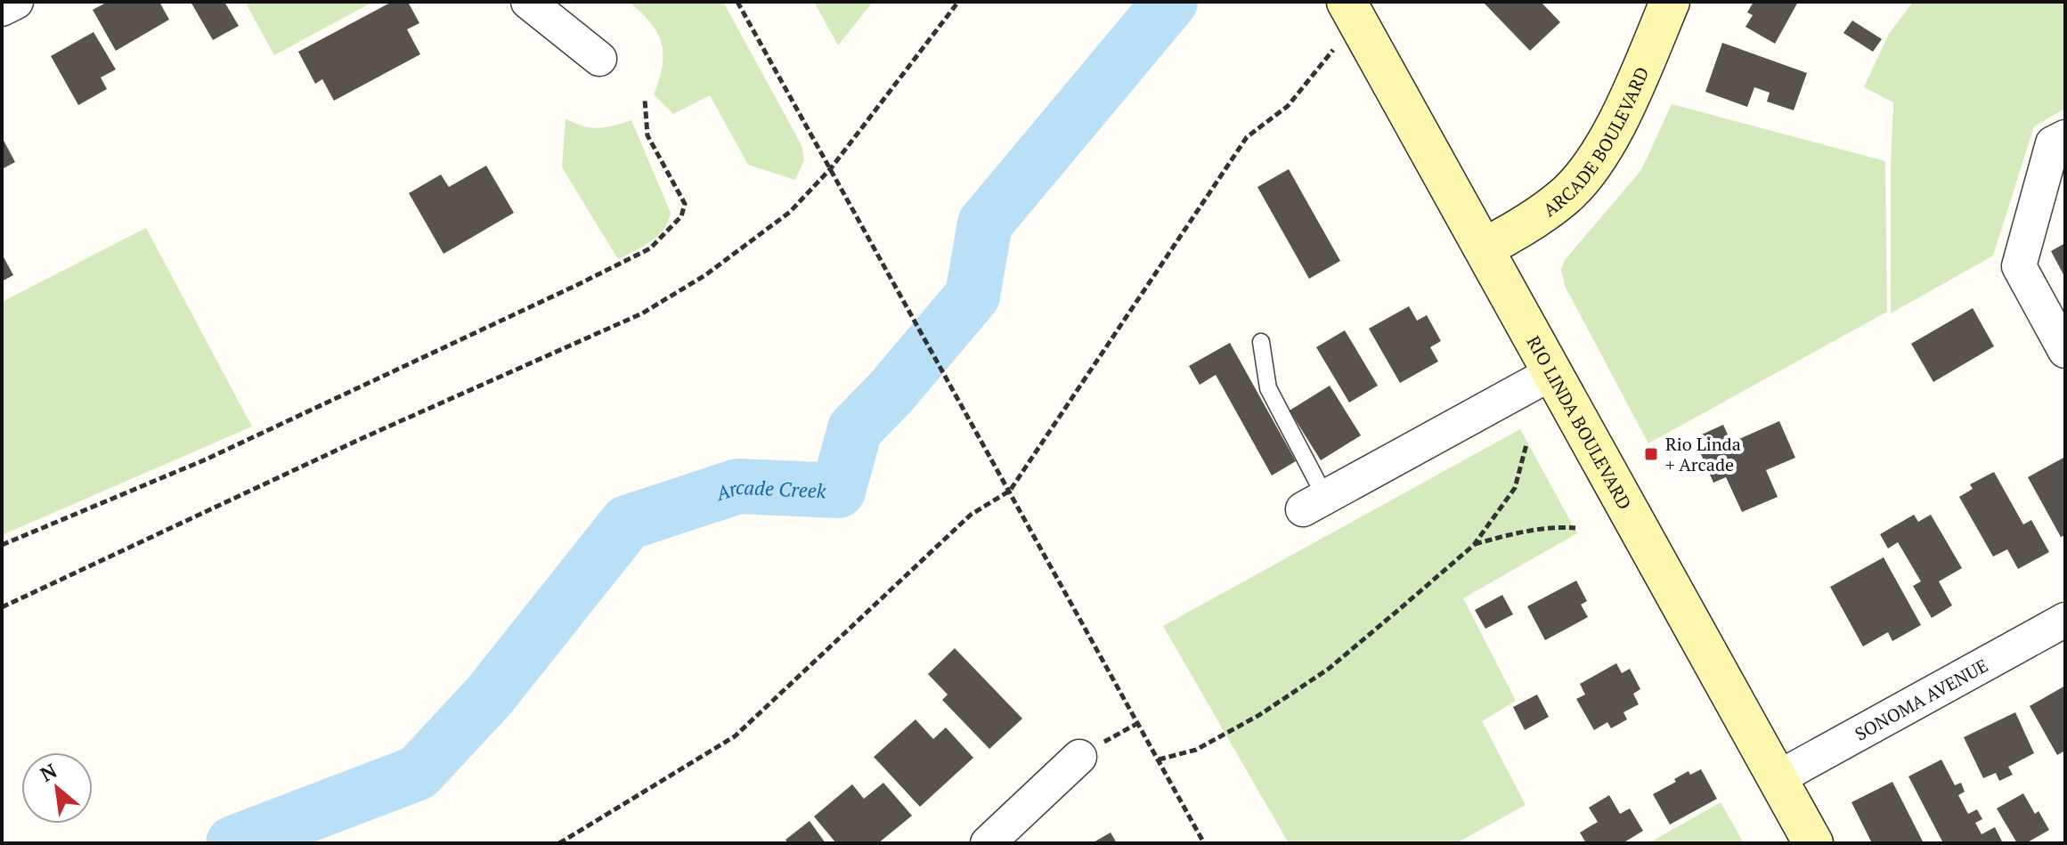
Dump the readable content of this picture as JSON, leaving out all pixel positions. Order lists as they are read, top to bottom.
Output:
{
  "streets": {
    "main road": ["ARCADE BOULEVARD", "RIO LINDA BOULEVARD"],
    "street": ["SONOMA AVENUE"]
  },
  "crossings": [
    ["ARCADE BOULEVARD", "RIO LINDA BOULEVARD"],
    ["RIO LINDA BOULEVARD", "SONOMA AVENUE"]
  ],
  "water": ["Arcade Creek"],
  "places": {
    "transit": ["Rio Linda + Arcade"]
  },
  "north": "top left"
}
